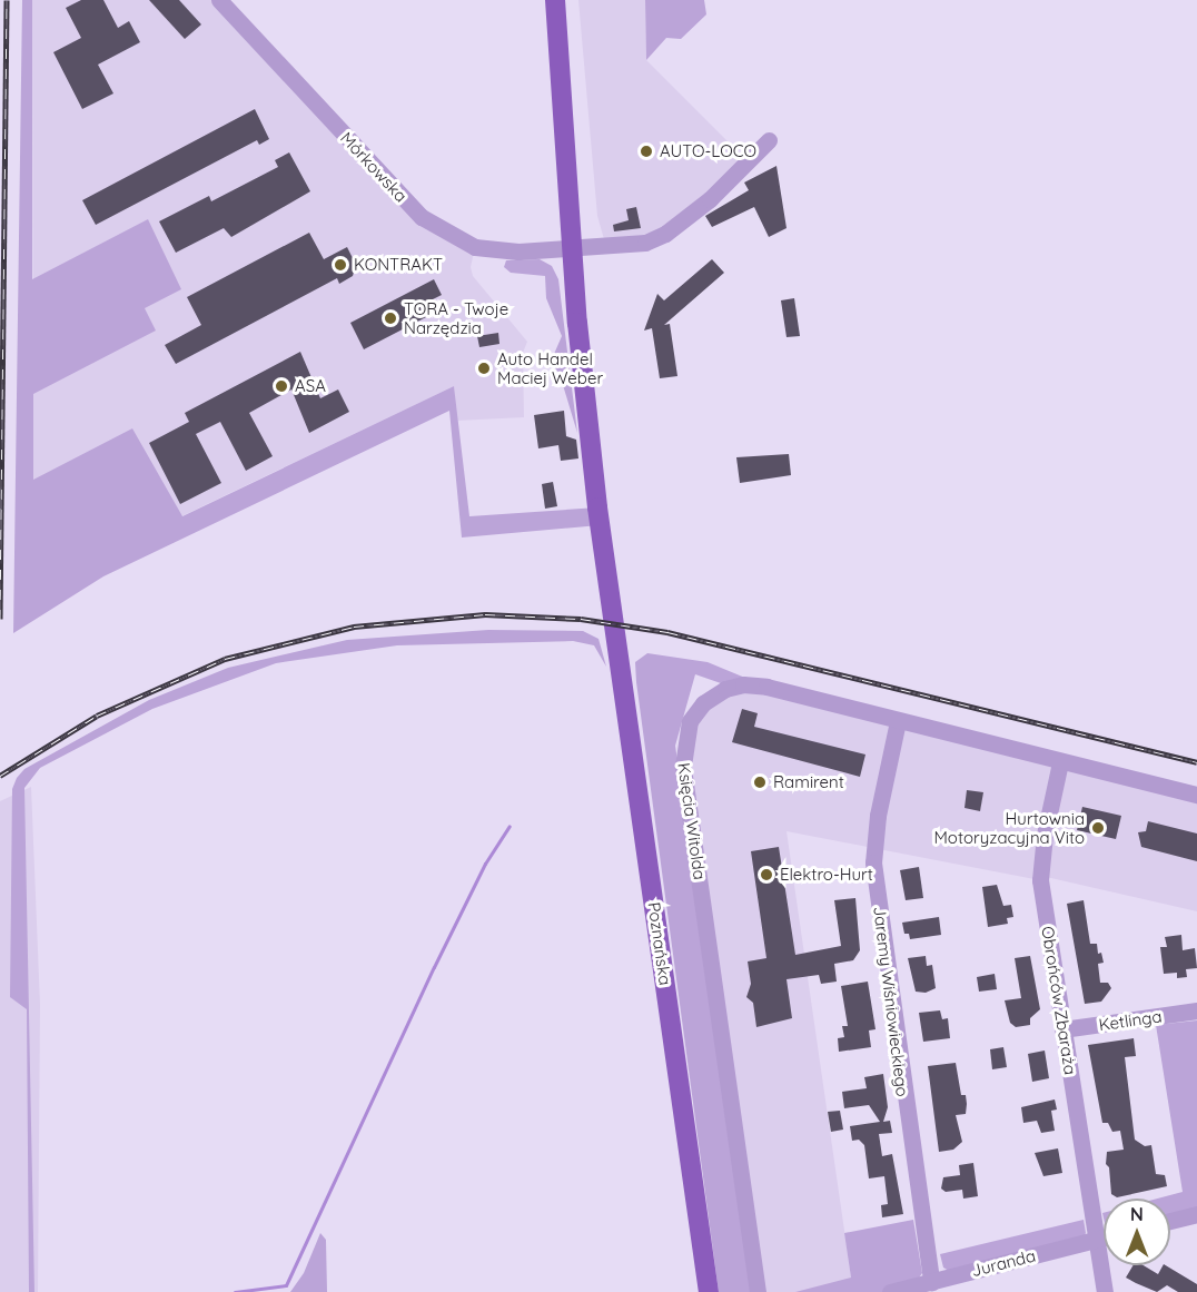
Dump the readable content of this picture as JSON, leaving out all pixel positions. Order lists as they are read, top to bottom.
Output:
{
  "streets": {
    "main road": ["Poznańska"],
    "street": [
      "Mórkowska",
      "Księcia Witolda",
      "Obrońców Zbaraża",
      "Jaremy Wiśniowieckiego",
      "Ketlinga",
      "Juranda"
    ]
  },
  "crossings": [
    ["Mórkowska", "Poznańska"],
    ["Księcia Witolda", "Obrońców Zbaraża"],
    ["Księcia Witolda", "Jaremy Wiśniowieckiego"],
    ["Obrońców Zbaraża", "Ketlinga"],
    ["Obrońców Zbaraża", "Juranda"],
    ["Jaremy Wiśniowieckiego", "Juranda"]
  ],
  "places": [
    "AUTO-LOCO",
    "KONTRAKT",
    "TORA - Twoje Narzędzia",
    "Auto Handel Maciej Weber",
    "ASA",
    "Ramirent",
    "Hurtownia Motoryzacyjna Vito",
    "Elektro-Hurt"
  ],
  "north": "top"
}
